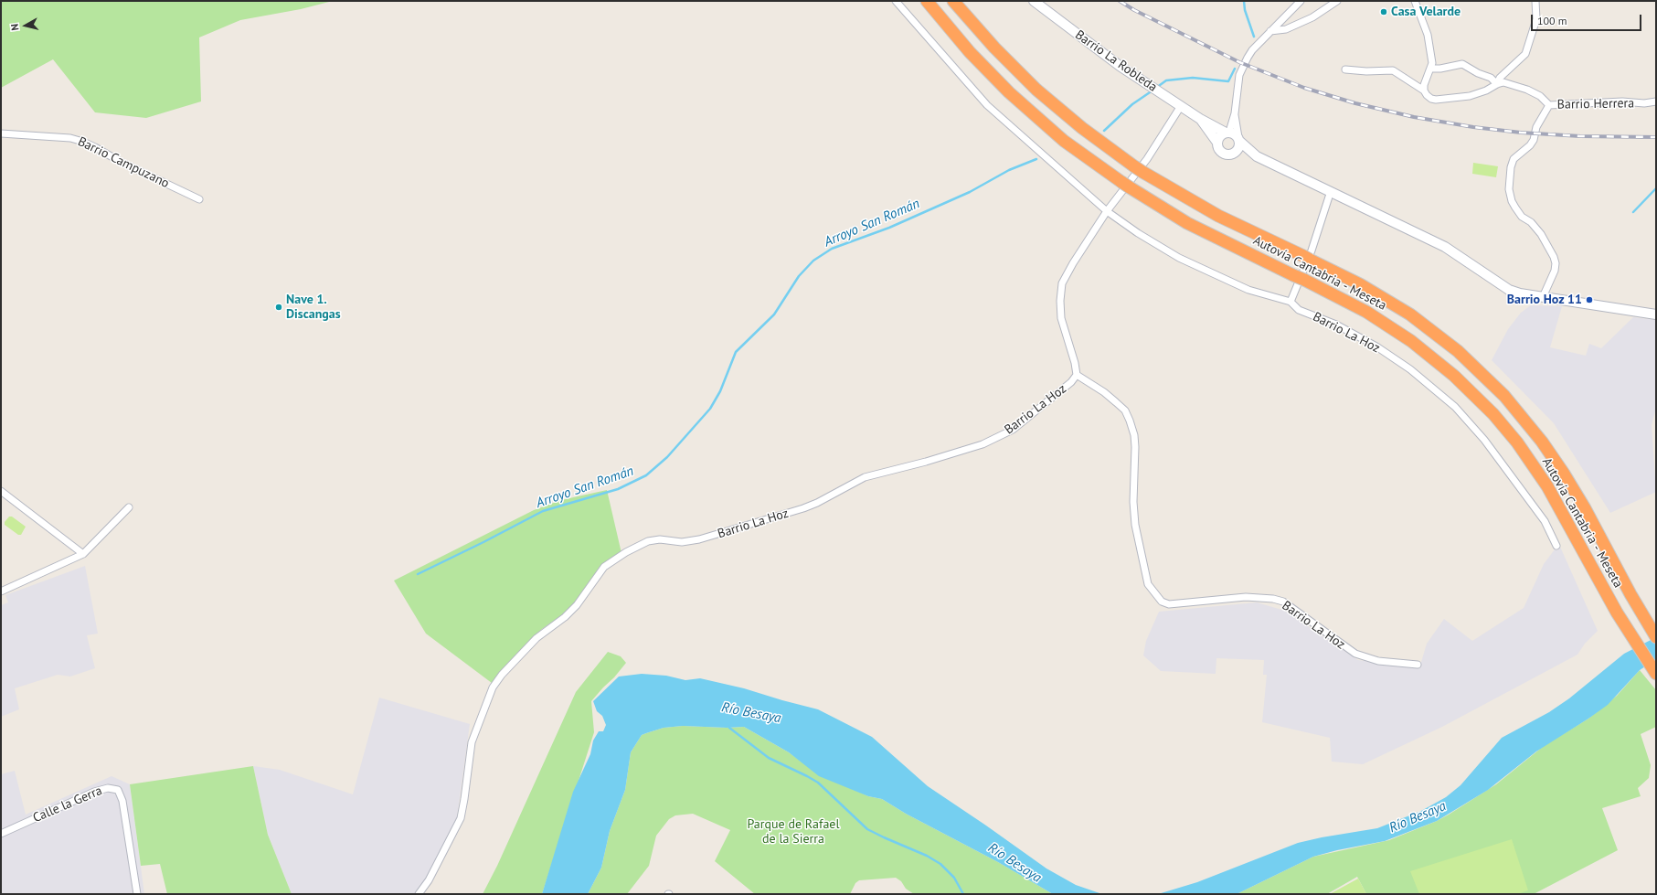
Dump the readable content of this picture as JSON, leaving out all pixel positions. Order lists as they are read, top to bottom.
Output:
{
  "streets": {
    "highway": ["Autovía Cantabria - Meseta"],
    "street": [
      "Barrio La Robleda",
      "Barrio Herrera",
      "Barrio Campuzano",
      "Barrio La Hoz",
      "Calle la Gerra"
    ]
  },
  "crossings": [
    ["Barrio La Robleda", "Barrio La Hoz"]
  ],
  "water": ["Arroyo San Román", "Río Besaya"],
  "parks": ["Parque de Rafael de la Sierra"],
  "places": ["Casa Velarde", "Barrio Hoz 11", "Nave 1. Discangas"],
  "scale_bar": "100 m",
  "north": "left"
}
